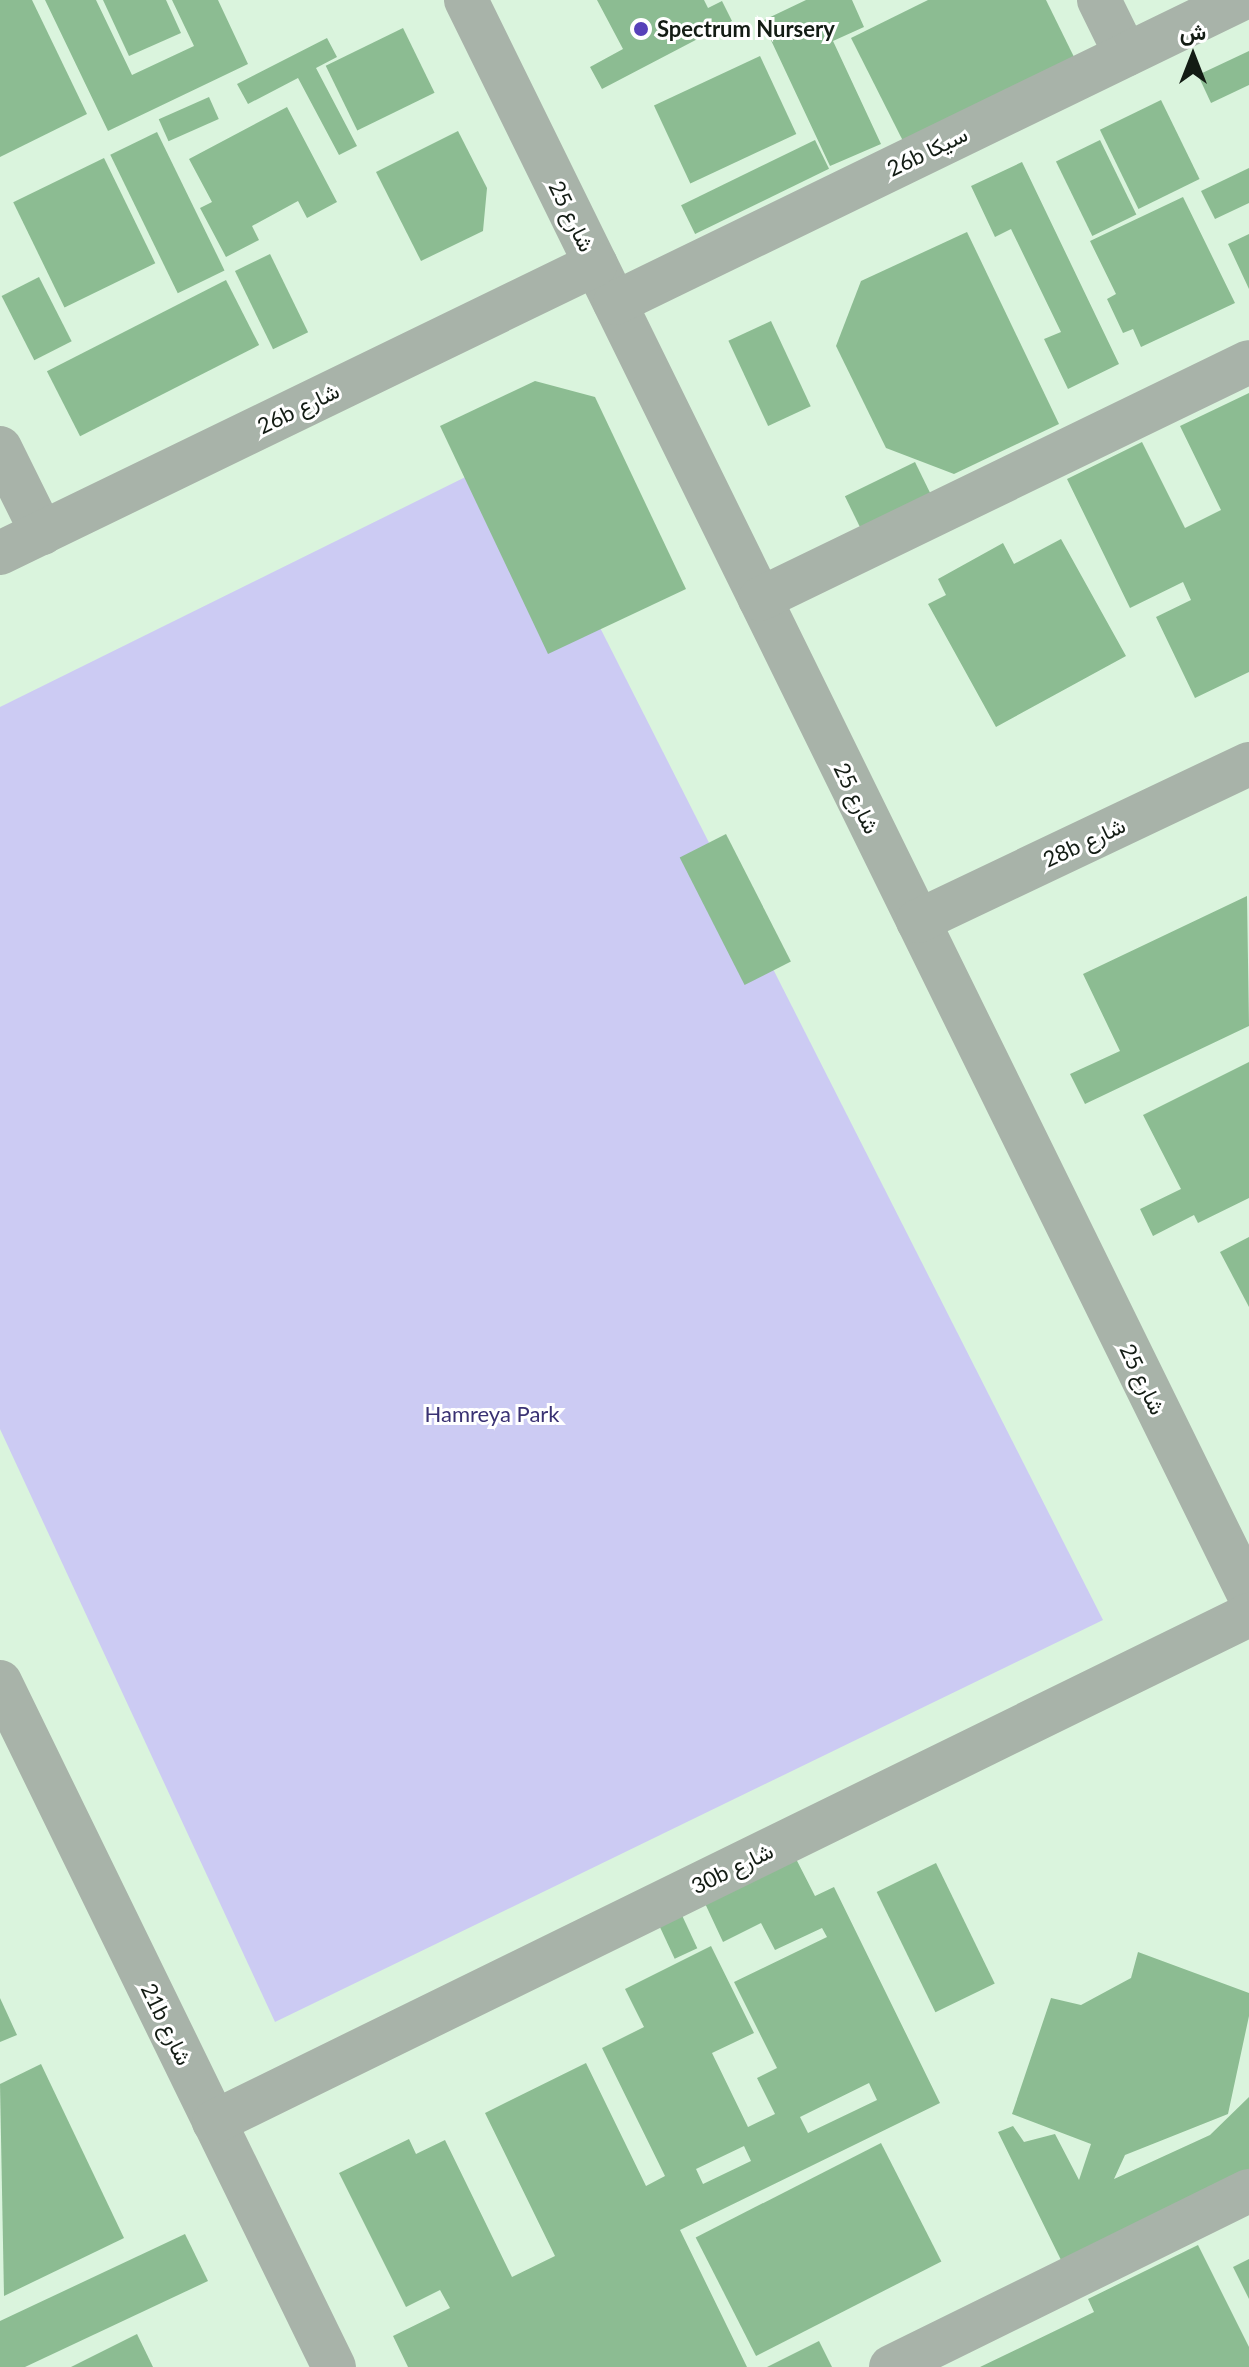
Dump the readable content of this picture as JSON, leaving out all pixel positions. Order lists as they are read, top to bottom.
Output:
{
  "streets": {
    "street": [
      "26b سيكا",
      "شارع 25",
      "26b شارع",
      "28b شارع",
      "30b شارع",
      "21b شارع"
    ]
  },
  "crossings": [
    ["26b سيكا", "شارع 25"],
    ["شارع 25", "26b شارع"],
    ["شارع 25", "28b شارع"],
    ["30b شارع", "21b شارع"]
  ],
  "parks": ["Hamreya Park"],
  "places": ["Spectrum Nursery"],
  "north": "top"
}
